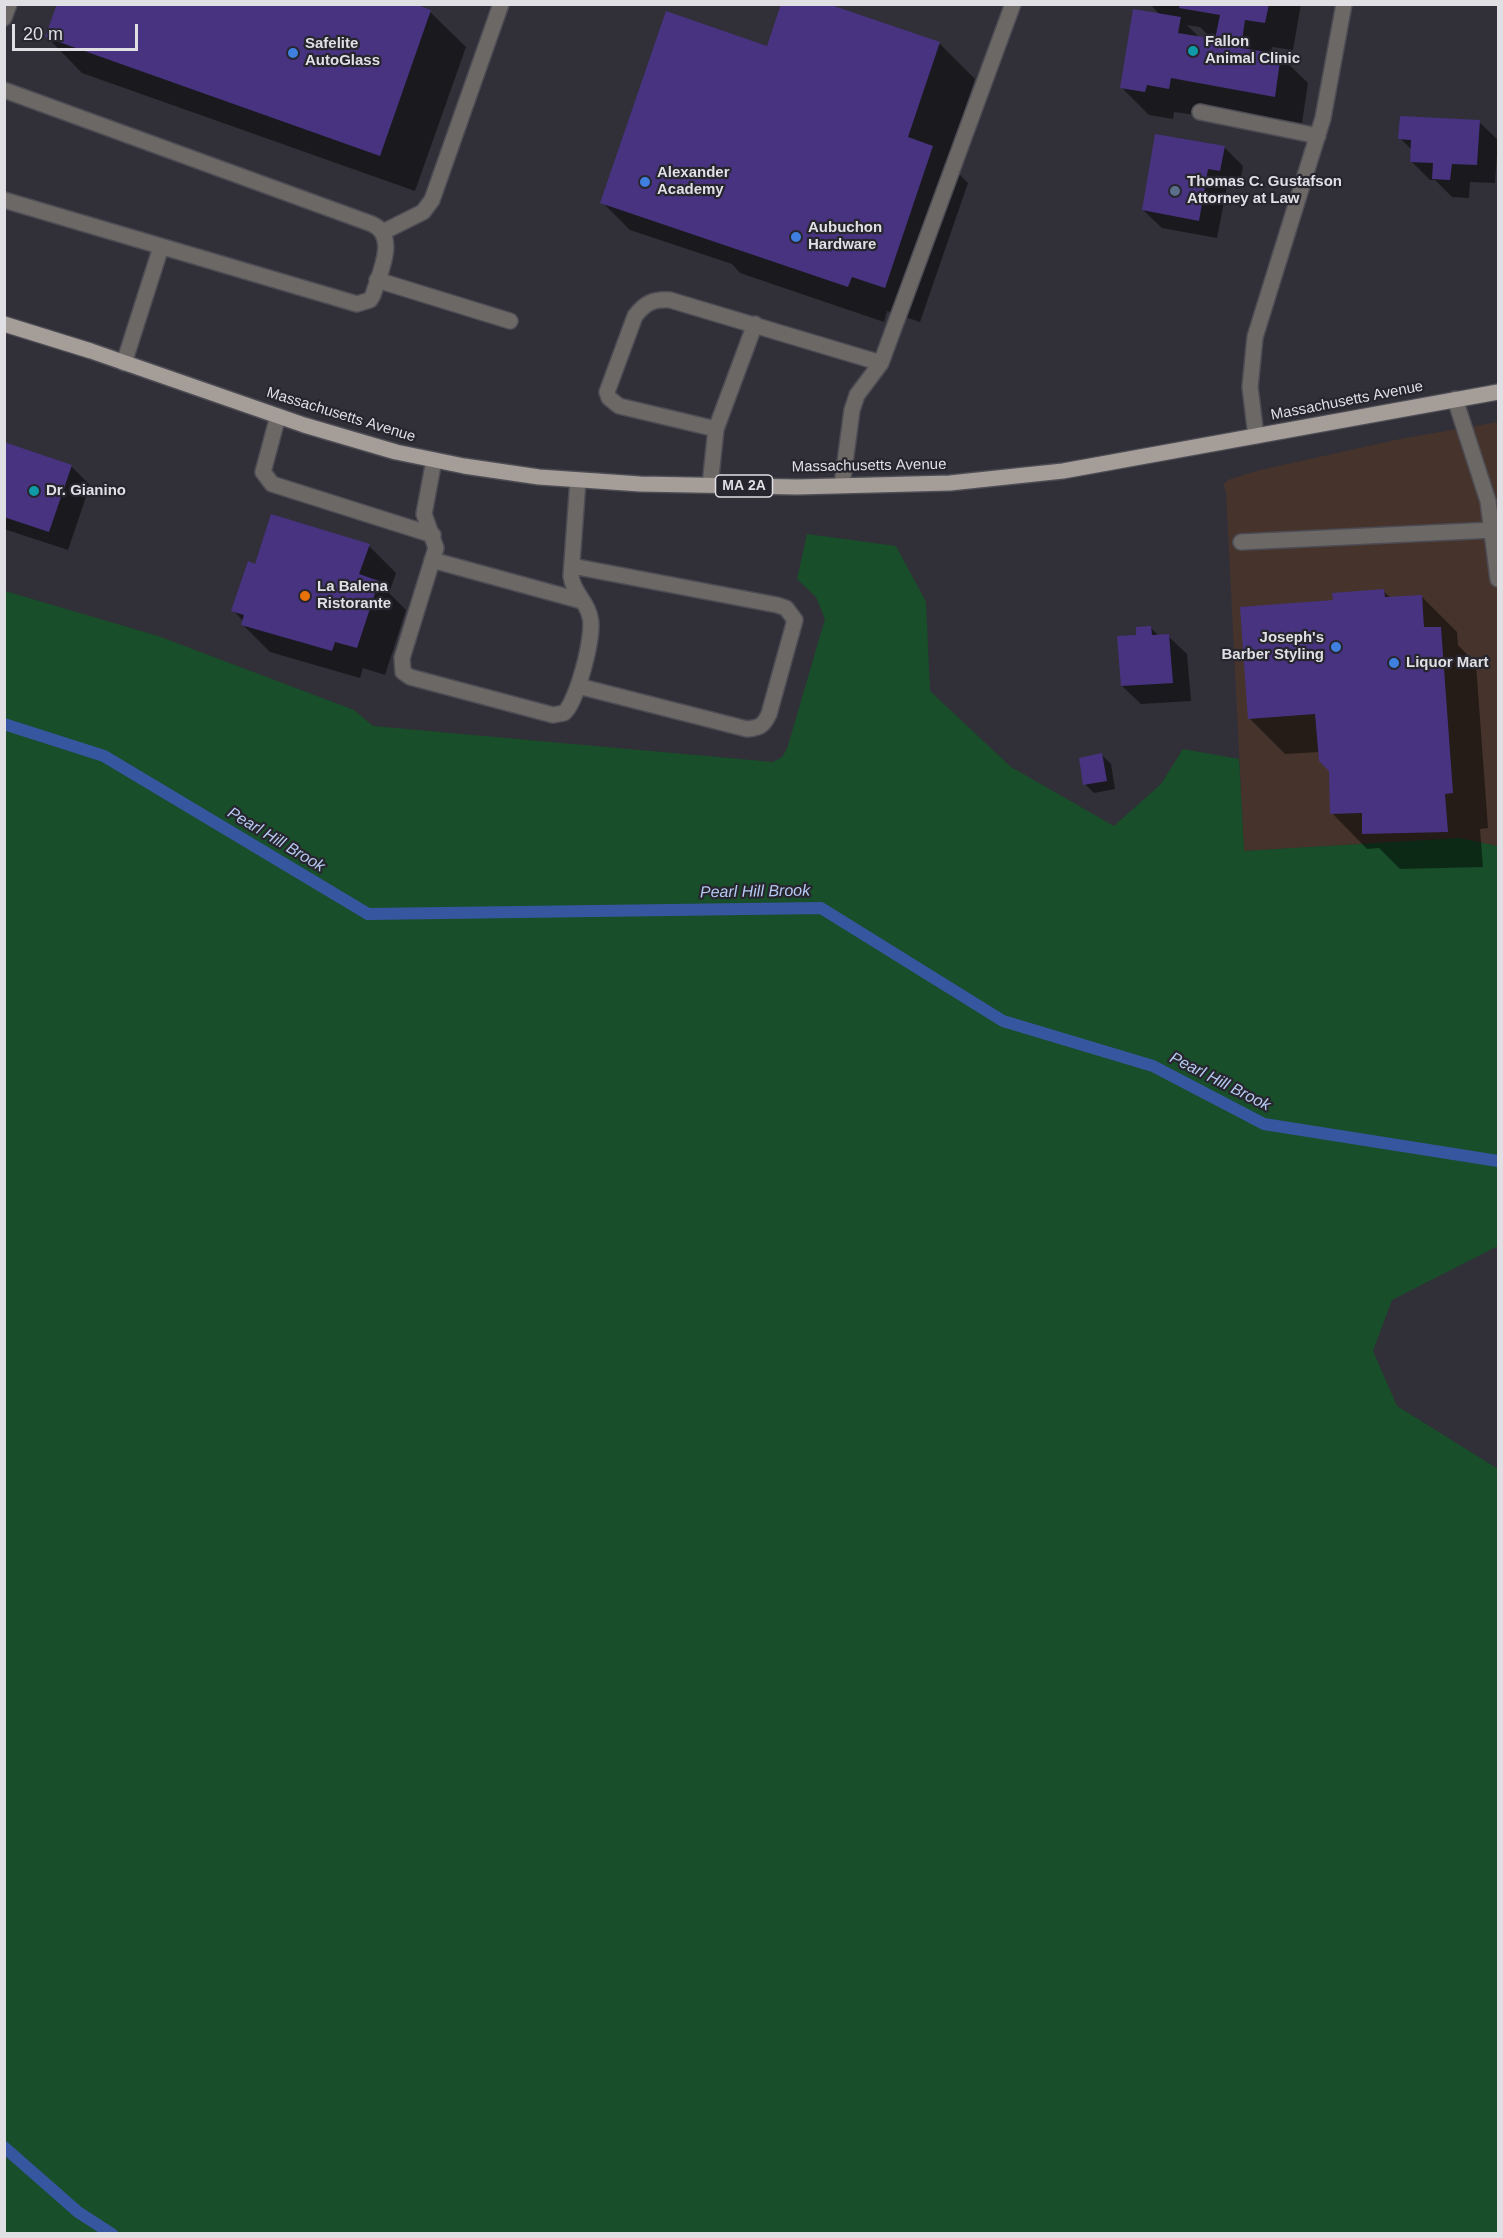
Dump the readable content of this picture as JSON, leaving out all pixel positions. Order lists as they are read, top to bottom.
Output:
{
  "streets": {
    "main road": ["Massachusetts Avenue", "MA 2A"]
  },
  "water": ["Pearl Hill Brook"],
  "places": [
    "Fallon Animal Clinic",
    "Safelite AutoGlass",
    "Alexander Academy",
    "Thomas C. Gustafson Attorney at Law",
    "Aubuchon Hardware",
    "Dr. Gianino",
    "La Balena Ristorante",
    "Joseph's Barber Styling",
    "Liquor Mart"
  ],
  "scale_bar": "20 m"
}
